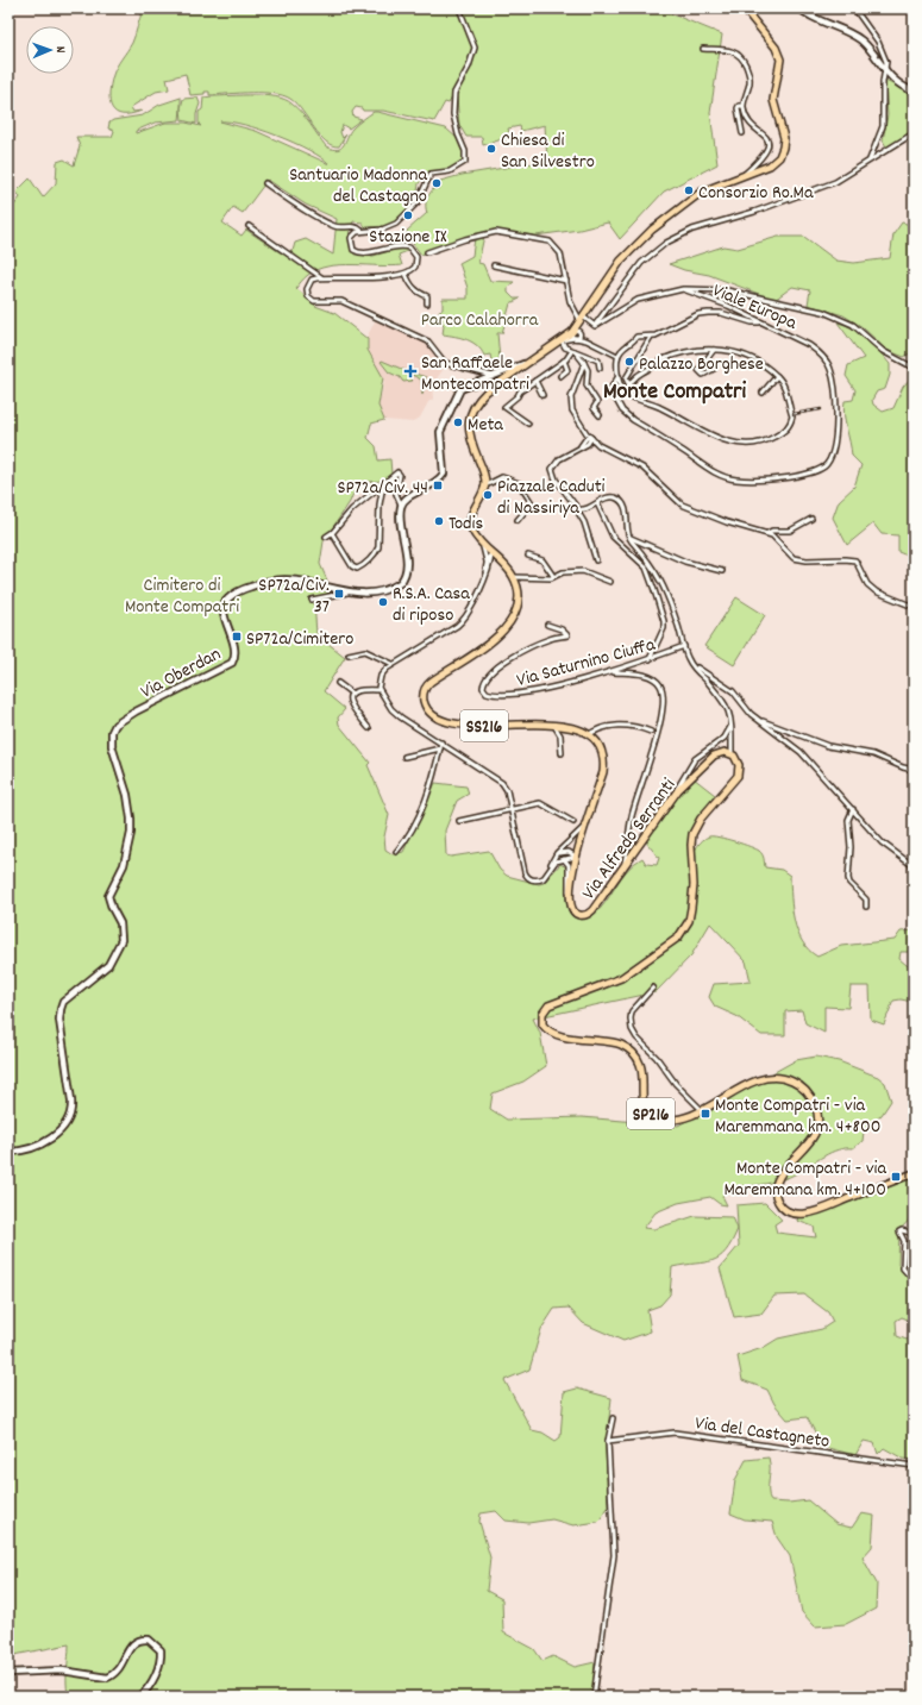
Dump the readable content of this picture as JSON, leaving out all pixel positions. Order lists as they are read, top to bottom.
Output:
{
  "streets": {
    "main road": ["SS216", "Via Alfredo Serranti", "SP216"],
    "street": [
      "Viale Europa",
      "Via Saturnino Ciuffa",
      "Via Oberdan",
      "Via del Castagneto"
    ]
  },
  "crossings": [
    ["SS216", "Via Alfredo Serranti"],
    ["Via Alfredo Serranti", "SP216"]
  ],
  "districts": ["Monte Compatri"],
  "parks": ["Parco Calahorra", "Cimitero di Monte Compatri"],
  "places": {
    "other": [
      "Chiesa di San Silvestro",
      "Santuario Madonna del Castagno",
      "Consorzio Ro.Ma",
      "Stazione IX",
      "Palazzo Borghese",
      "Meta",
      "Piazzale Caduti di Nassiriya",
      "Todis",
      "R.S.A. Casa di riposo"
    ],
    "health": ["San Raffaele Montecompatri"],
    "transit": [
      "SP72a/Civ. 44",
      "SP72a/Civ. 37",
      "SP72a/Cimitero",
      "Monte Compatri - via Maremmana km. 4+800",
      "Monte Compatri - via Maremmana km. 4+100"
    ]
  },
  "north": "right"
}
